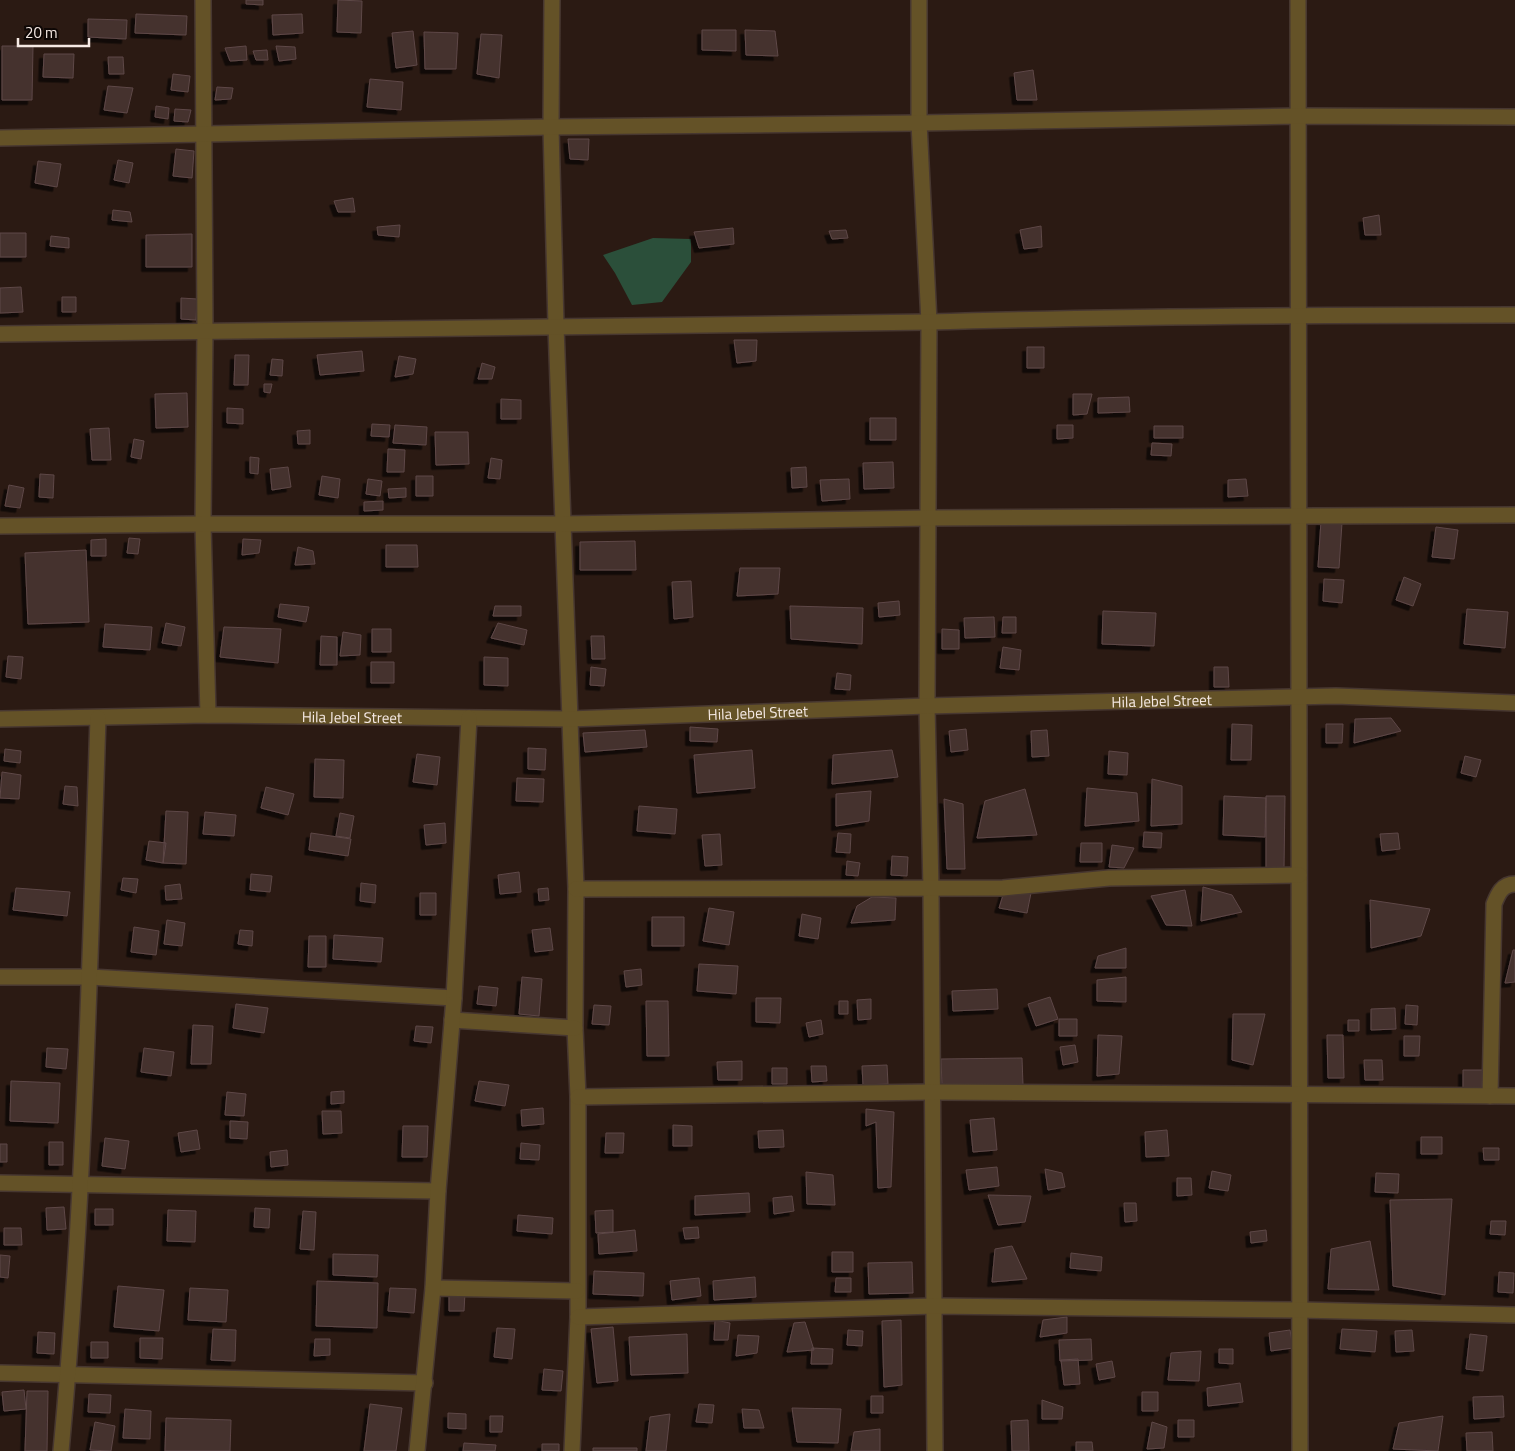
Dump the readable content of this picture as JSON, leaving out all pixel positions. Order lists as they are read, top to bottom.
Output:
{
  "streets": {
    "street": ["Hila Jebel Street"]
  },
  "scale_bar": "20 m"
}
